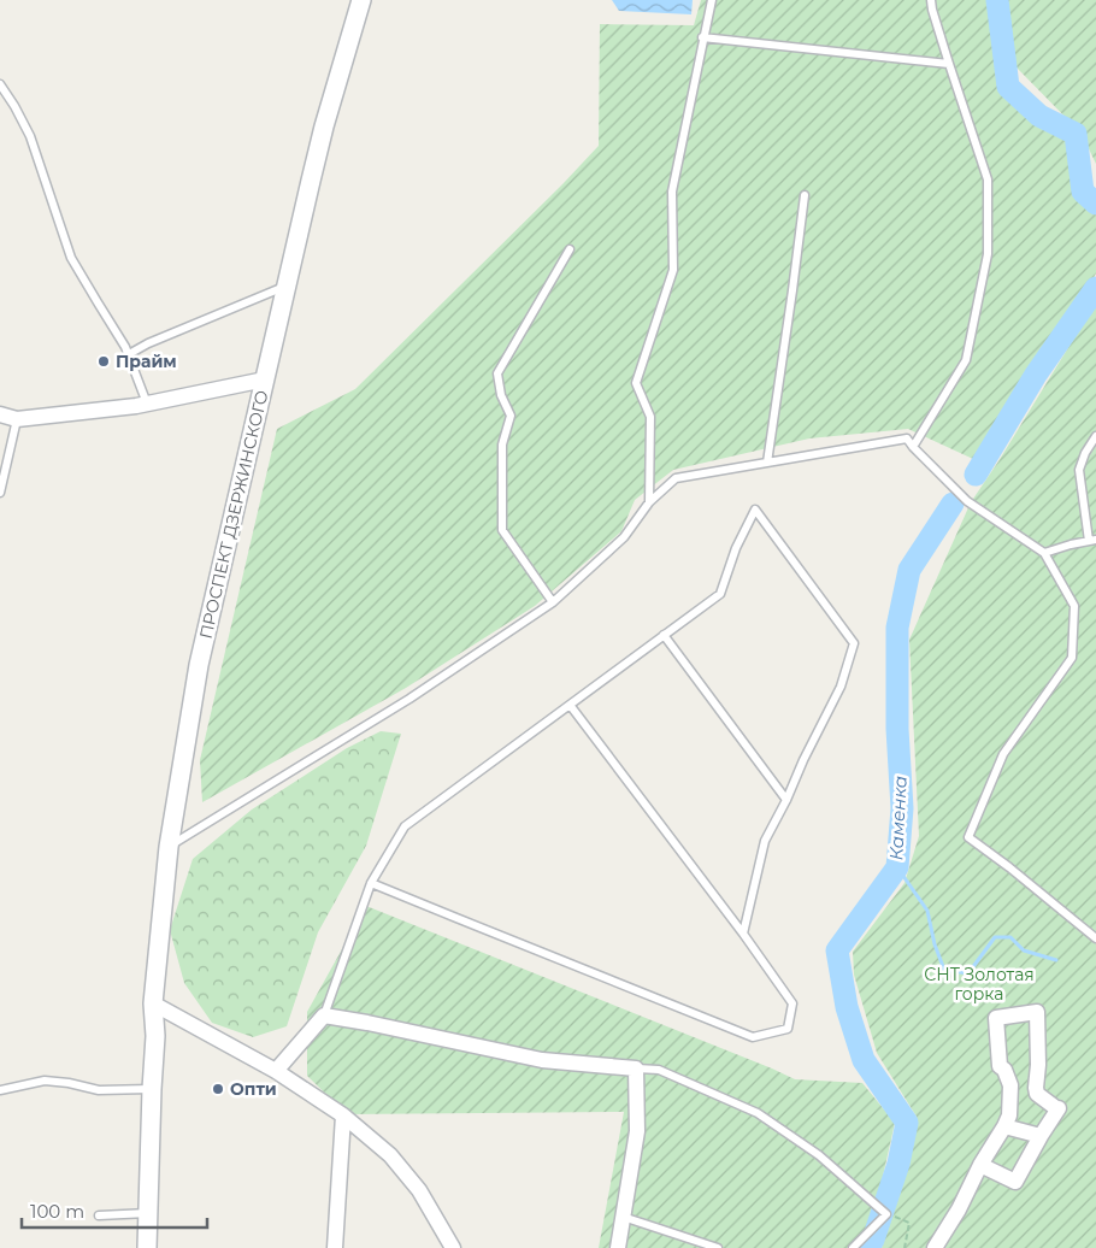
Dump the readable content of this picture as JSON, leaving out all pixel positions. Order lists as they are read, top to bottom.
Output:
{
  "streets": {
    "street": ["ПРОСПЕКТ ДЗЕРЖИНСКОГО"]
  },
  "water": ["Каменка"],
  "parks": ["СНТ Золотая горка"],
  "places": ["Прайм", "Опти"],
  "scale_bar": "100 m"
}
